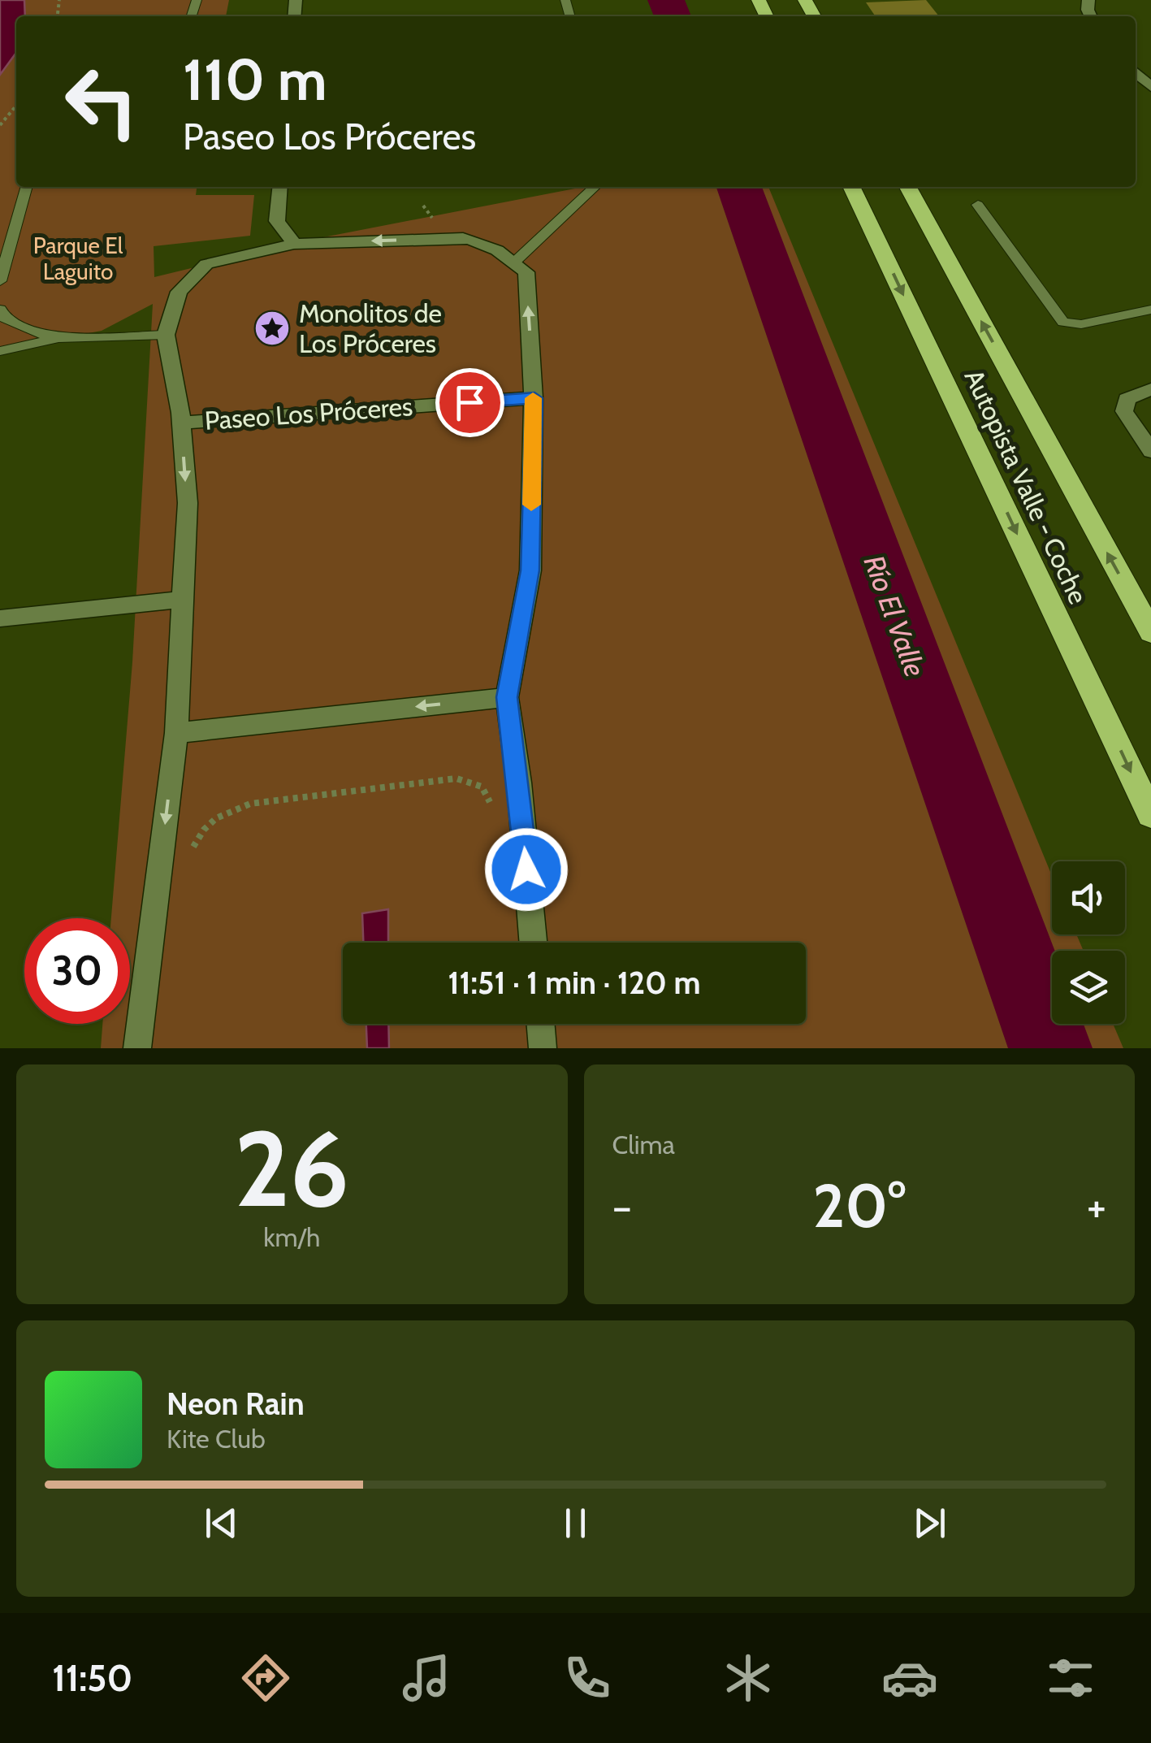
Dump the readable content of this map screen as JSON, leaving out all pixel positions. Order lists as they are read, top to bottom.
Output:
{
  "streets": {
    "highway": ["Autopista Valle - Coche"],
    "street": ["Paseo Los Próceres"]
  },
  "water": ["Río El Valle"],
  "parks": ["Parque El Laguito"],
  "places": {
    "place": ["Monolitos de Los Próceres"]
  },
  "page": {
    "turn": ["110 m", "Paseo Los Próceres"],
    "limit": "30",
    "trip": "11:51 · 1 min · 120 m",
    "tile": [
      ["26", "km/h"],
      "Clima"
    ],
    "heat": ["−", "20°", "+"],
    "song": ["Neon Rain", "Kite Club"],
    "tabs": "11:50"
  }
}
